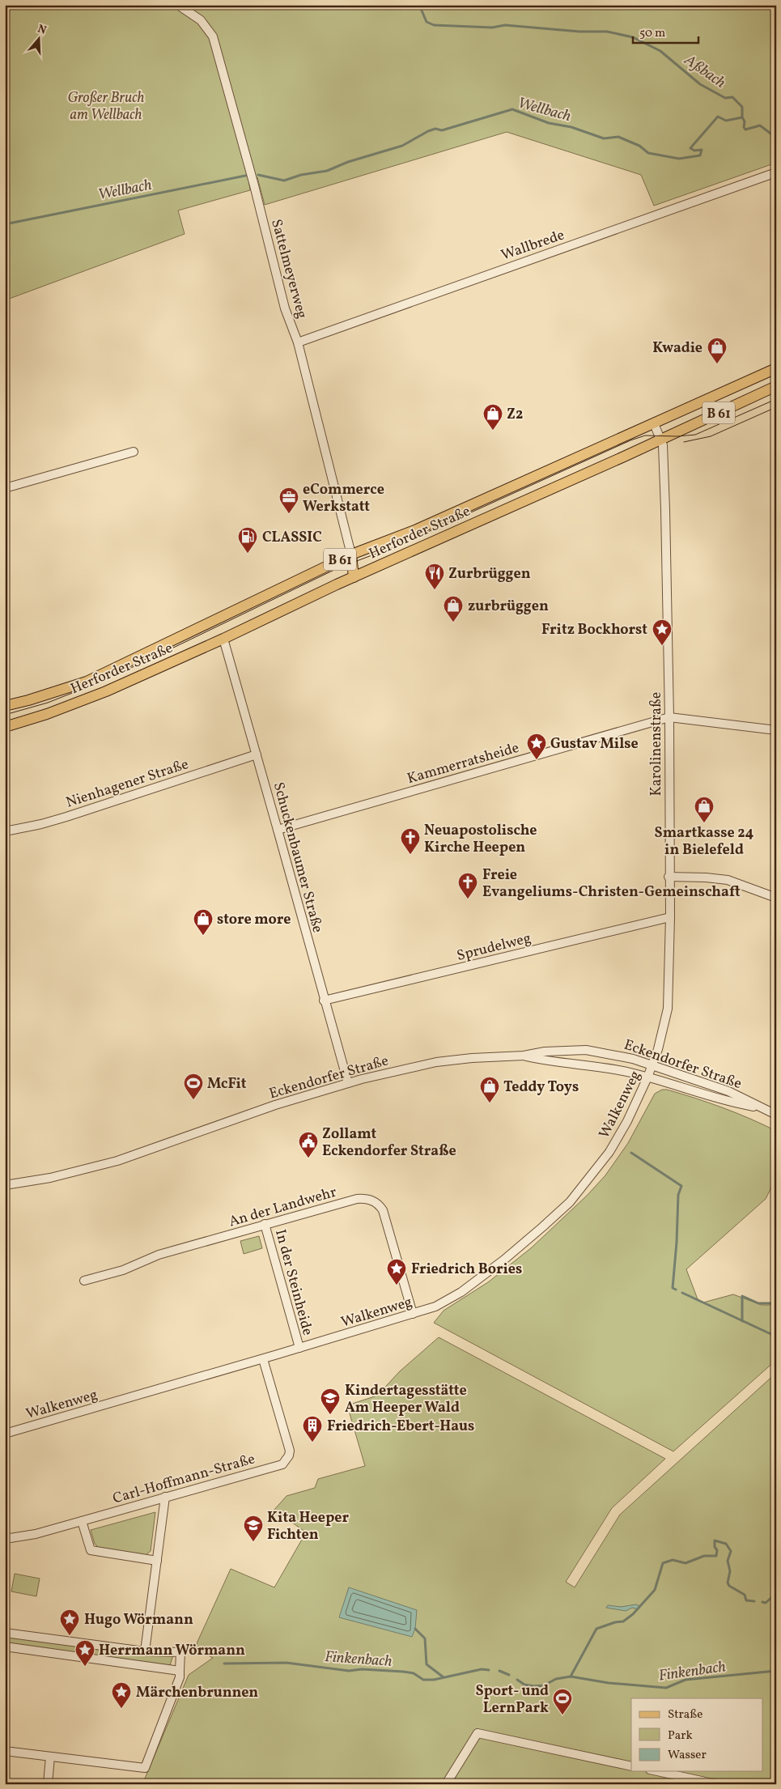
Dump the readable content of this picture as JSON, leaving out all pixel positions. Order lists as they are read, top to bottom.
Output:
{
  "streets": {
    "main road": ["B 61", "Herforder Straße"],
    "street": [
      "Wallbrede",
      "Sattelmeyerweg",
      "Karolinenstraße",
      "Kammerratsheide",
      "Nienhagener Straße",
      "Schuckenbaumer Straße",
      "Sprudelweg",
      "Eckendorfer Straße",
      "Walkenweg",
      "An der Landwehr",
      "In der Steinheide",
      "Carl-Hoffmann-Straße"
    ]
  },
  "crossings": [
    ["Wallbrede", "Sattelmeyerweg"],
    ["Sattelmeyerweg", "Herforder Straße"],
    ["Herforder Straße", "Karolinenstraße"],
    ["Herforder Straße", "Schuckenbaumer Straße"],
    ["Karolinenstraße", "Kammerratsheide"],
    ["Karolinenstraße", "Sprudelweg"],
    ["Karolinenstraße", "Eckendorfer Straße"],
    ["Karolinenstraße", "Walkenweg"],
    ["Kammerratsheide", "Schuckenbaumer Straße"],
    ["Nienhagener Straße", "Schuckenbaumer Straße"],
    ["Schuckenbaumer Straße", "Sprudelweg"],
    ["Schuckenbaumer Straße", "Eckendorfer Straße"],
    ["Eckendorfer Straße", "Walkenweg"],
    ["Walkenweg", "An der Landwehr"],
    ["Walkenweg", "In der Steinheide"],
    ["Walkenweg", "Carl-Hoffmann-Straße"],
    ["An der Landwehr", "In der Steinheide"]
  ],
  "water": ["Aßbach", "Wellbach", "Finkenbach"],
  "parks": ["Großer Bruch am Wellbach"],
  "places": {
    "shop": [
      "Kwadie",
      "Z2",
      "zurbrüggen",
      "Smartkasse 24 in Bielefeld",
      "store more",
      "Teddy Toys"
    ],
    "office": ["eCommerce Werkstatt"],
    "fuel station": ["CLASSIC"],
    "restaurant": ["Zurbrüggen"],
    "place": [
      "Fritz Bockhorst",
      "Gustav Milse",
      "Friedrich Bories",
      "Hugo Wörmann",
      "Herrmann Wörmann",
      "Märchenbrunnen"
    ],
    "church": ["Neuapostolische Kirche Heepen", "Freie Evangeliums-Christen-Gemeinschaft"],
    "sports": ["McFit", "Sport- und LernPark"],
    "public building": ["Zollamt Eckendorfer Straße"],
    "school or university": ["Kindertagesstätte Am Heeper Wald", "Kita Heeper Fichten"],
    "building": ["Friedrich-Ebert-Haus"]
  },
  "legend": ["Straße", "Park", "Wasser"],
  "scale_bar": "50 m",
  "north": "top"
}
